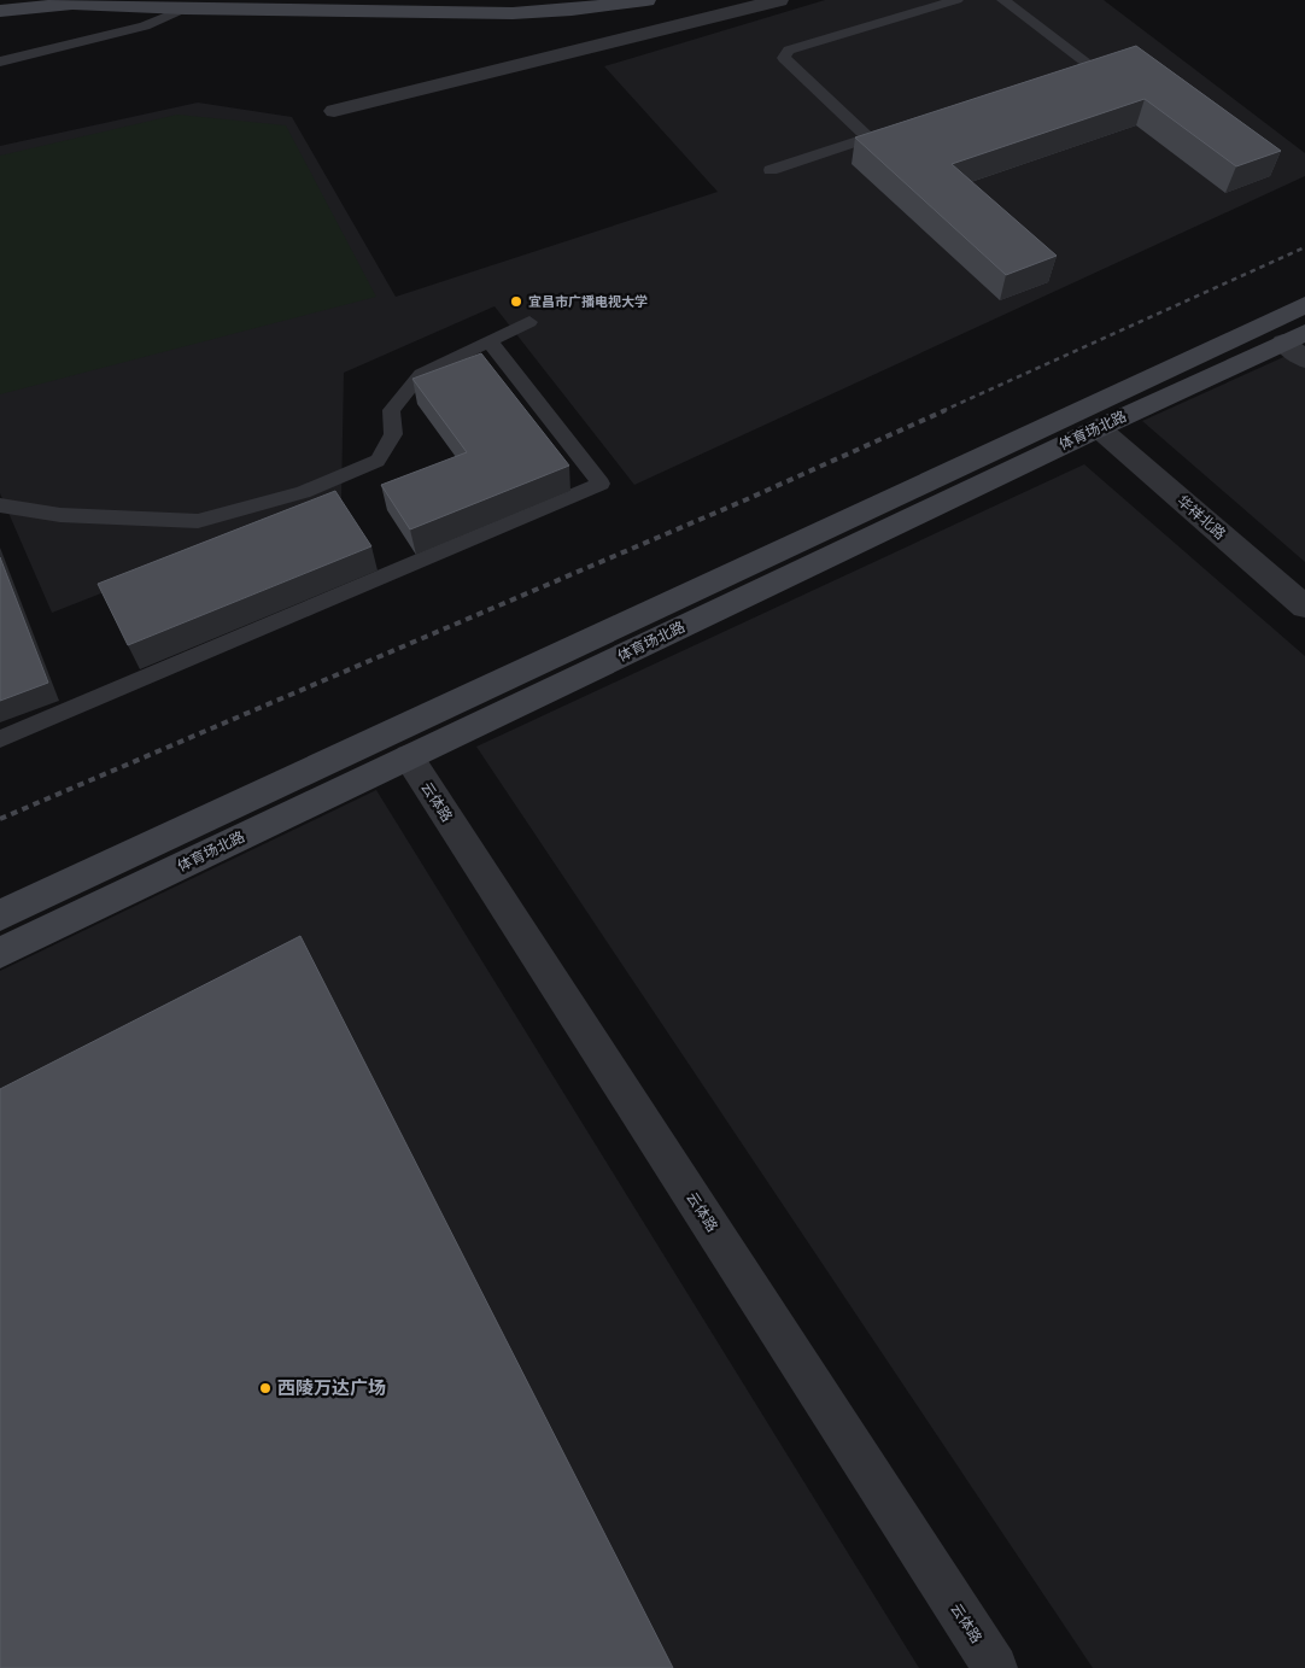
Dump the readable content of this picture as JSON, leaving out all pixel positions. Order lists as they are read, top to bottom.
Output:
{
  "streets": {
    "main road": ["体育场北路"],
    "street": ["华祥北路", "云体路"]
  },
  "crossings": [
    ["体育场北路", "华祥北路"],
    ["体育场北路", "云体路"]
  ],
  "places": ["宜昌市广播电视大学", "西陵万达广场"]
}
